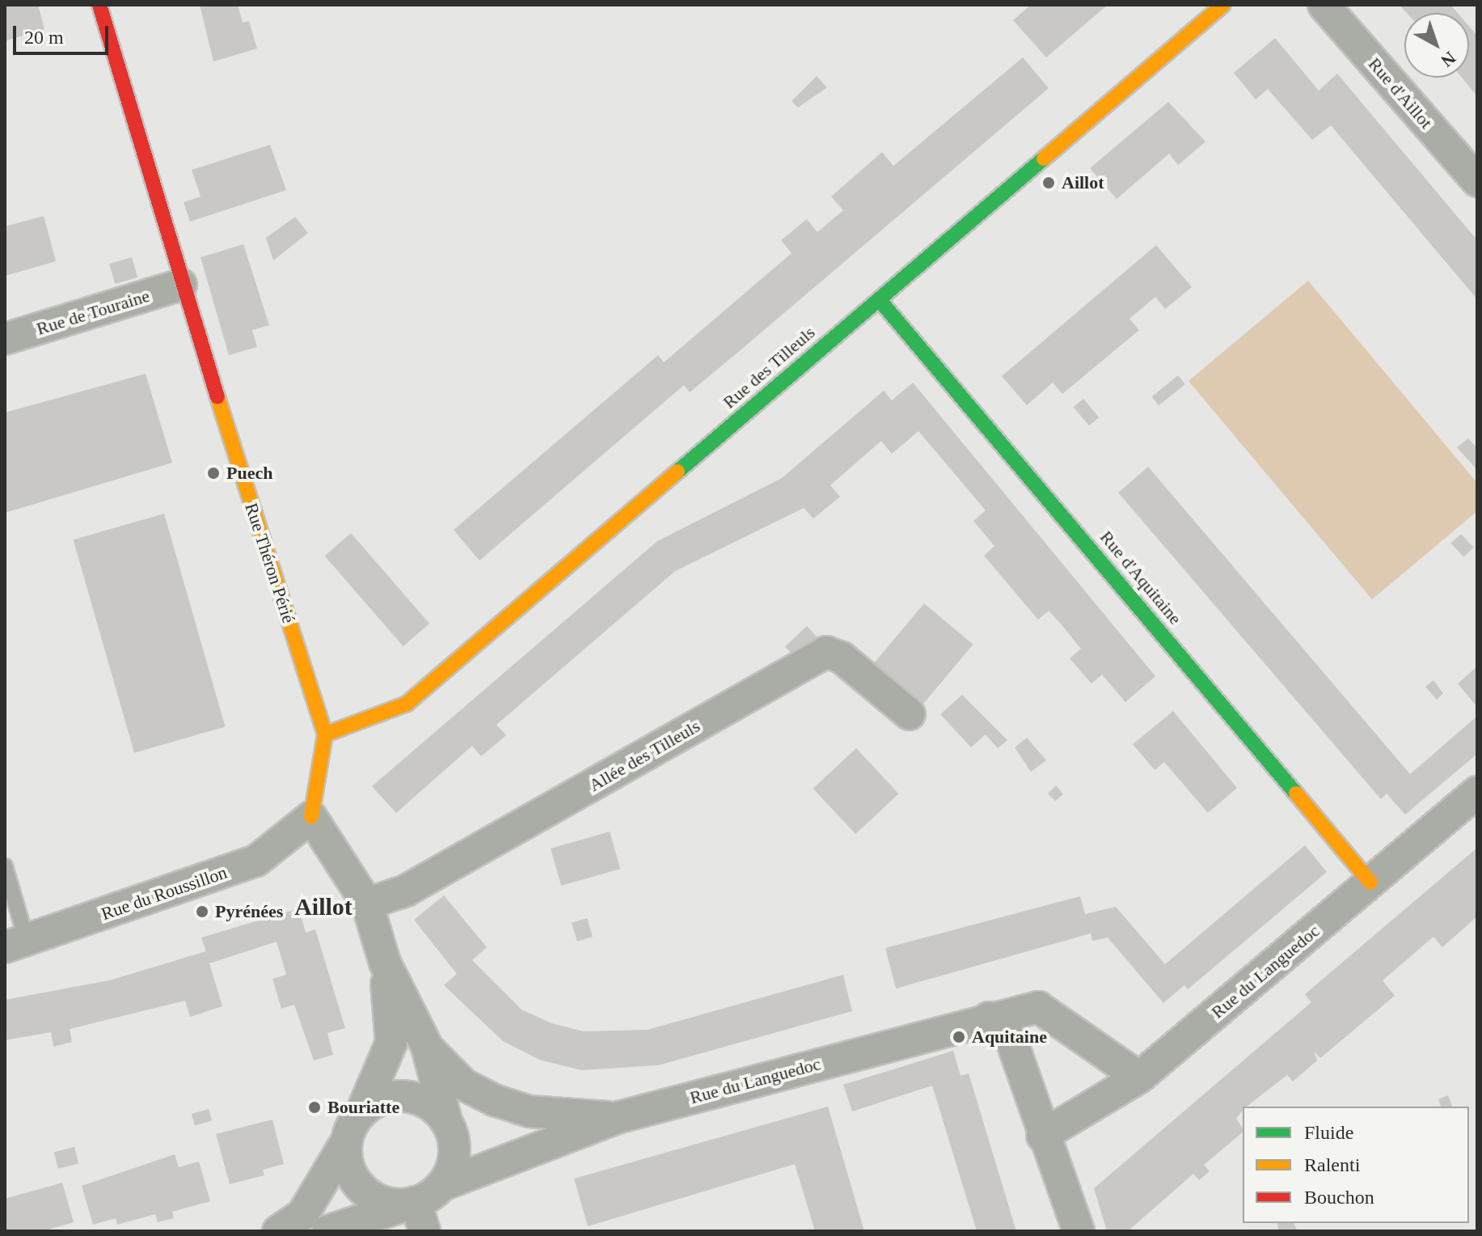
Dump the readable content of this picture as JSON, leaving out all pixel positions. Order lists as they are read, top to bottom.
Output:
{
  "streets": {
    "street": [
      "Rue d'Aillot",
      "Rue de Touraine",
      "Rue des Tilleuls",
      "Rue Théron Périé",
      "Rue d'Aquitaine",
      "Allée des Tilleuls",
      "Rue du Roussillon",
      "Rue du Languedoc"
    ]
  },
  "crossings": [
    ["Rue de Touraine", "Rue Théron Périé"],
    ["Rue des Tilleuls", "Rue Théron Périé"],
    ["Rue des Tilleuls", "Rue d'Aquitaine"],
    ["Rue Théron Périé", "Rue du Roussillon"],
    ["Rue d'Aquitaine", "Rue du Languedoc"]
  ],
  "districts": ["Aillot"],
  "places": [
    "Aillot",
    "Puech",
    "Pyrénées",
    "Aquitaine",
    "Bouriatte"
  ],
  "legend": ["Fluide", "Ralenti", "Bouchon"],
  "scale_bar": "20 m",
  "north": "bottom right"
}
